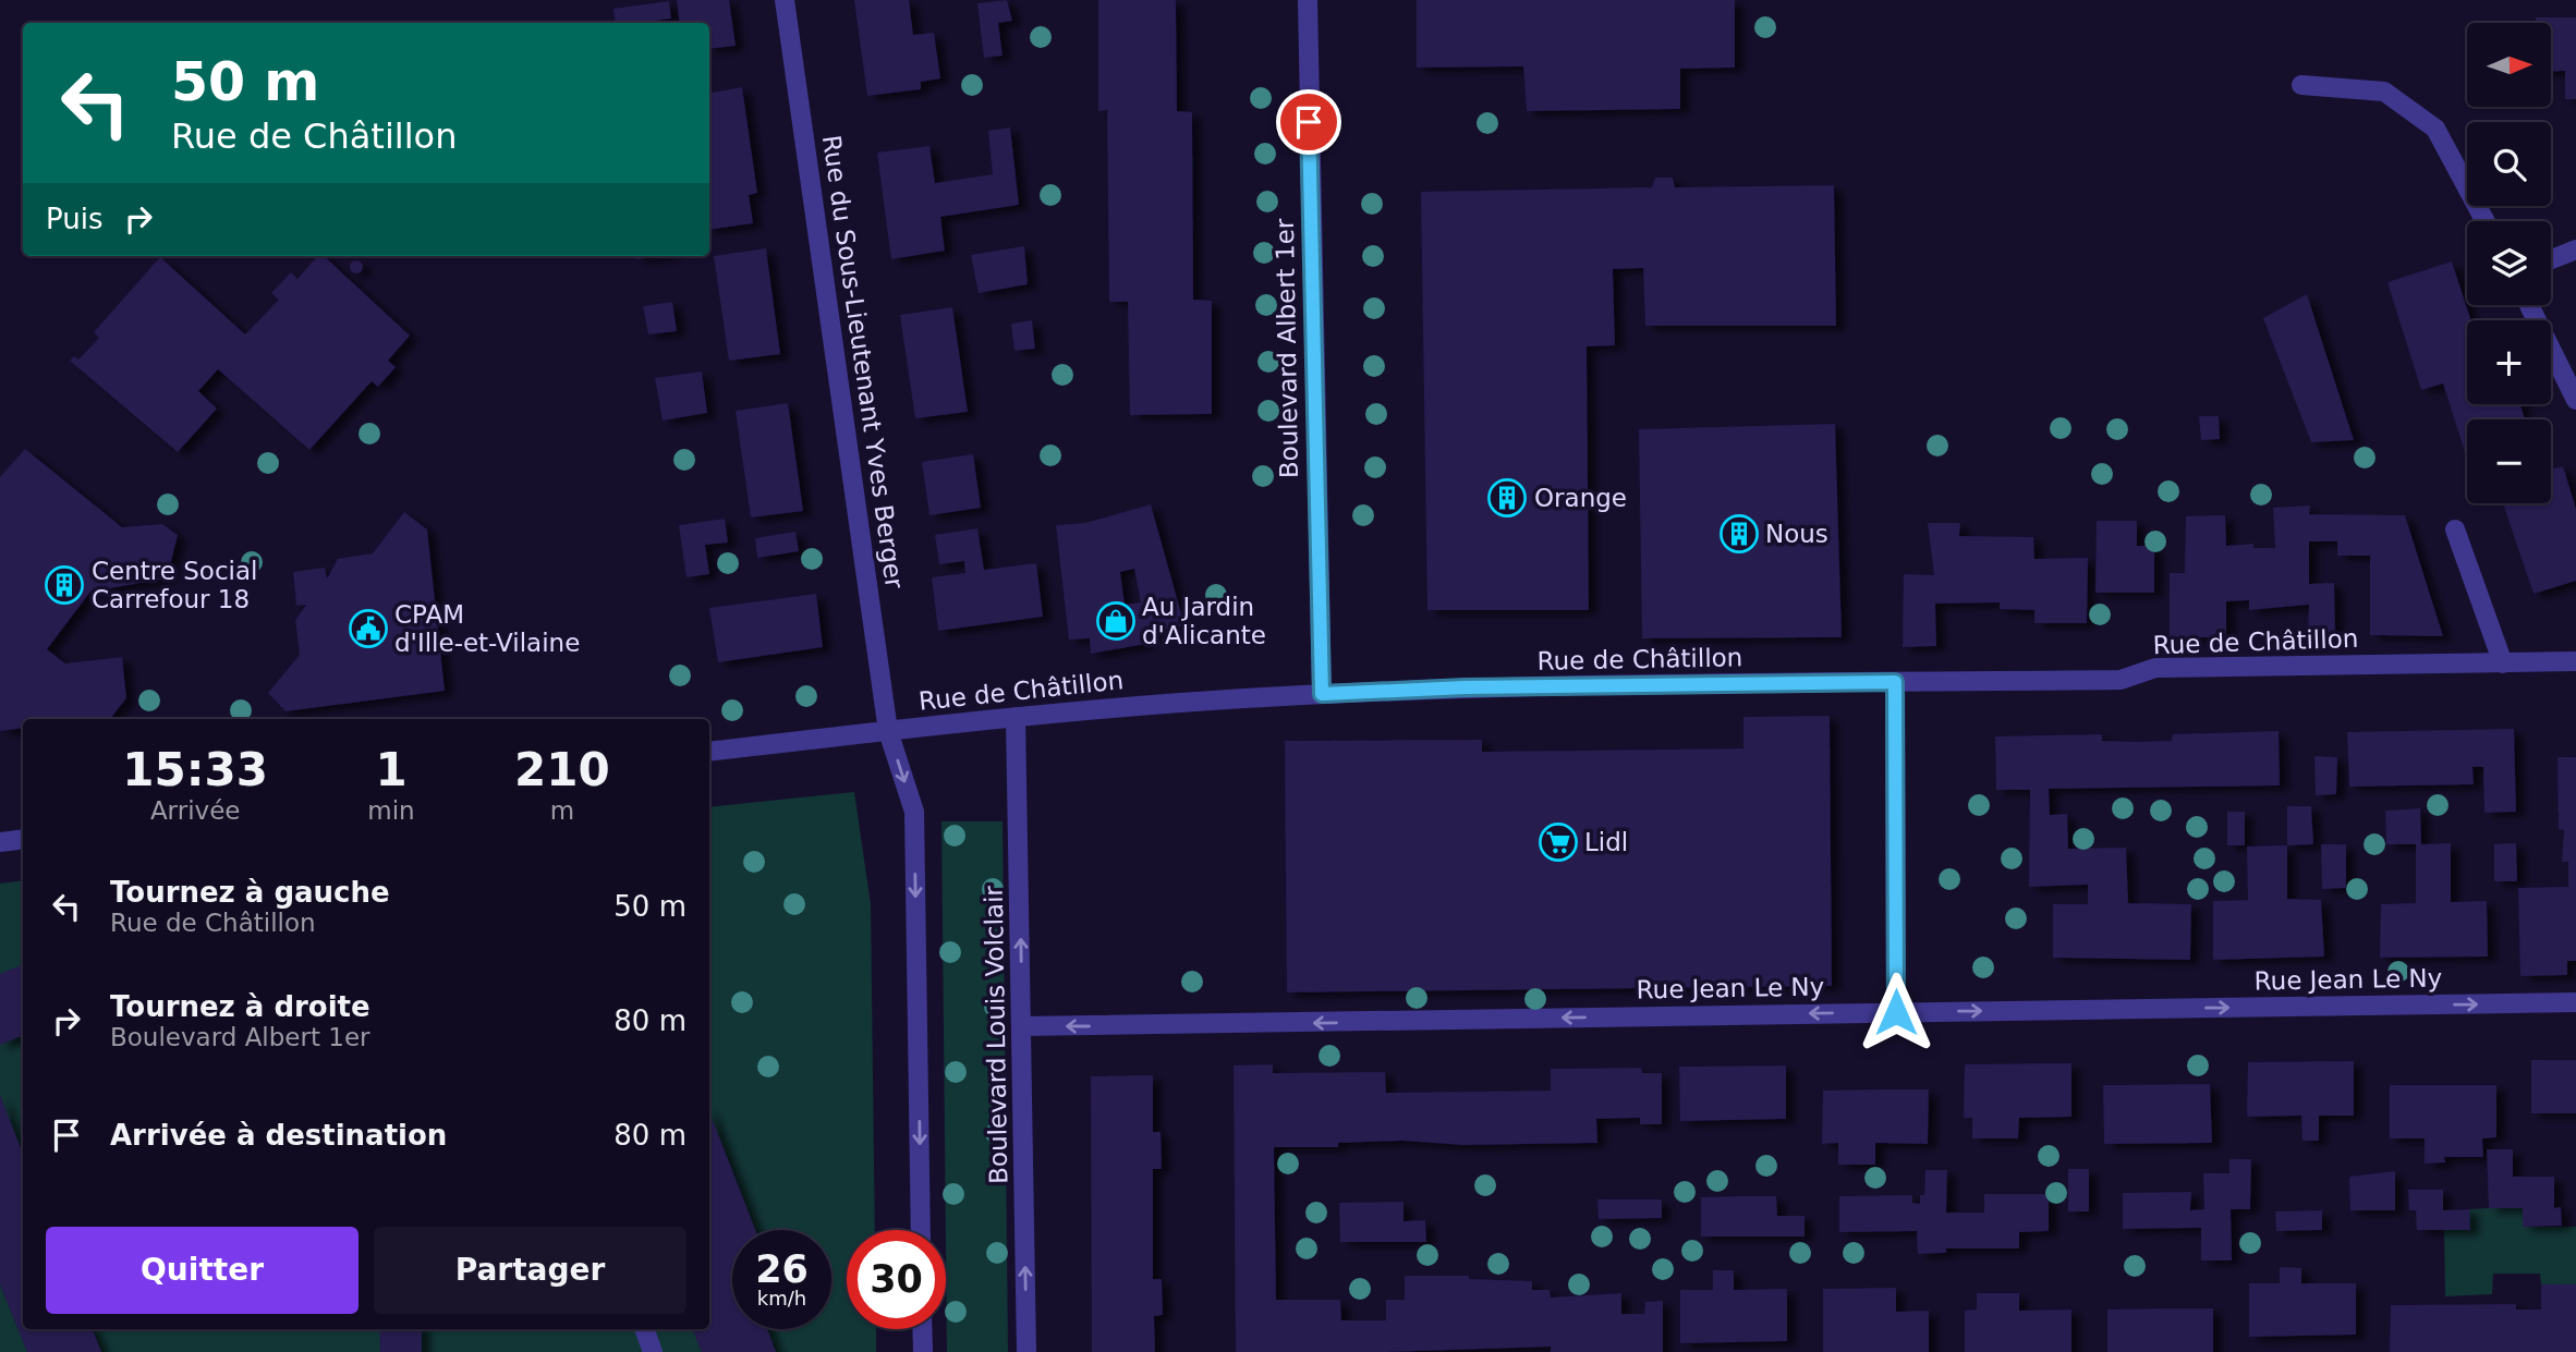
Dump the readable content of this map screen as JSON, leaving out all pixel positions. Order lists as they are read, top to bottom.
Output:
{
  "streets": {
    "street": [
      "Boulevard Albert 1er",
      "Rue du Sous-Lieutenant Yves Berger",
      "Rue de Châtillon",
      "Rue Jean Le Ny",
      "Boulevard Louis Volclair"
    ]
  },
  "crossings": [
    ["Boulevard Albert 1er", "Rue de Châtillon"],
    ["Rue du Sous-Lieutenant Yves Berger", "Rue de Châtillon"],
    ["Rue de Châtillon", "Boulevard Louis Volclair"],
    ["Rue Jean Le Ny", "Boulevard Louis Volclair"]
  ],
  "places": {
    "building": ["Orange", "Nous", "Centre Social Carrefour 18"],
    "shop": ["Au Jardin d'Alicante"],
    "public building": ["CPAM d'Ille-et-Vilaine"],
    "supermarket": ["Lidl"]
  },
  "north": "right",
  "page": {
    "map_buttons": ["+", "−"],
    "turn": ["50 m", "Rue de Châtillon"],
    "then": "Puis",
    "eta": [
      "15:33",
      "Arrivée",
      "1",
      "min",
      "210",
      "m"
    ],
    "list": [
      {
        "name": "Tournez à gauche",
        "note": "Rue de Châtillon",
        "value": "50 m"
      },
      {
        "name": "Tournez à droite",
        "note": "Boulevard Albert 1er",
        "value": "80 m"
      },
      {
        "name": "Arrivée à destination",
        "value": "80 m"
      }
    ],
    "buttons": ["Quitter", "Partager"],
    "speed": "26 km/h",
    "limit": "30"
  }
}
